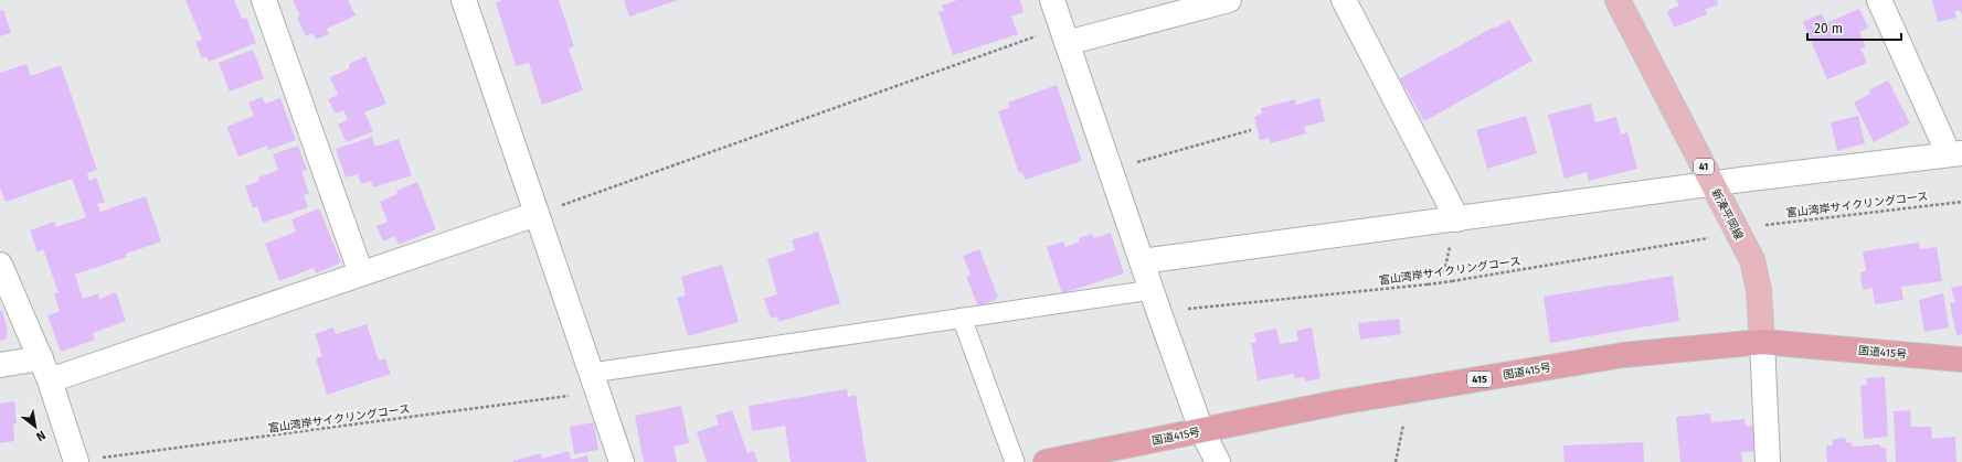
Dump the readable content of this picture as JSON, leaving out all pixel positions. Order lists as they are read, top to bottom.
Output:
{
  "streets": {
    "highway": ["国道415号", "415"],
    "main road": ["41", "新湊平岡線"],
    "path": ["富山湾岸サイクリングコース"]
  },
  "crossings": [
    ["新湊平岡線", "国道415号"]
  ],
  "scale_bar": "20 m",
  "north": "bottom right"
}
